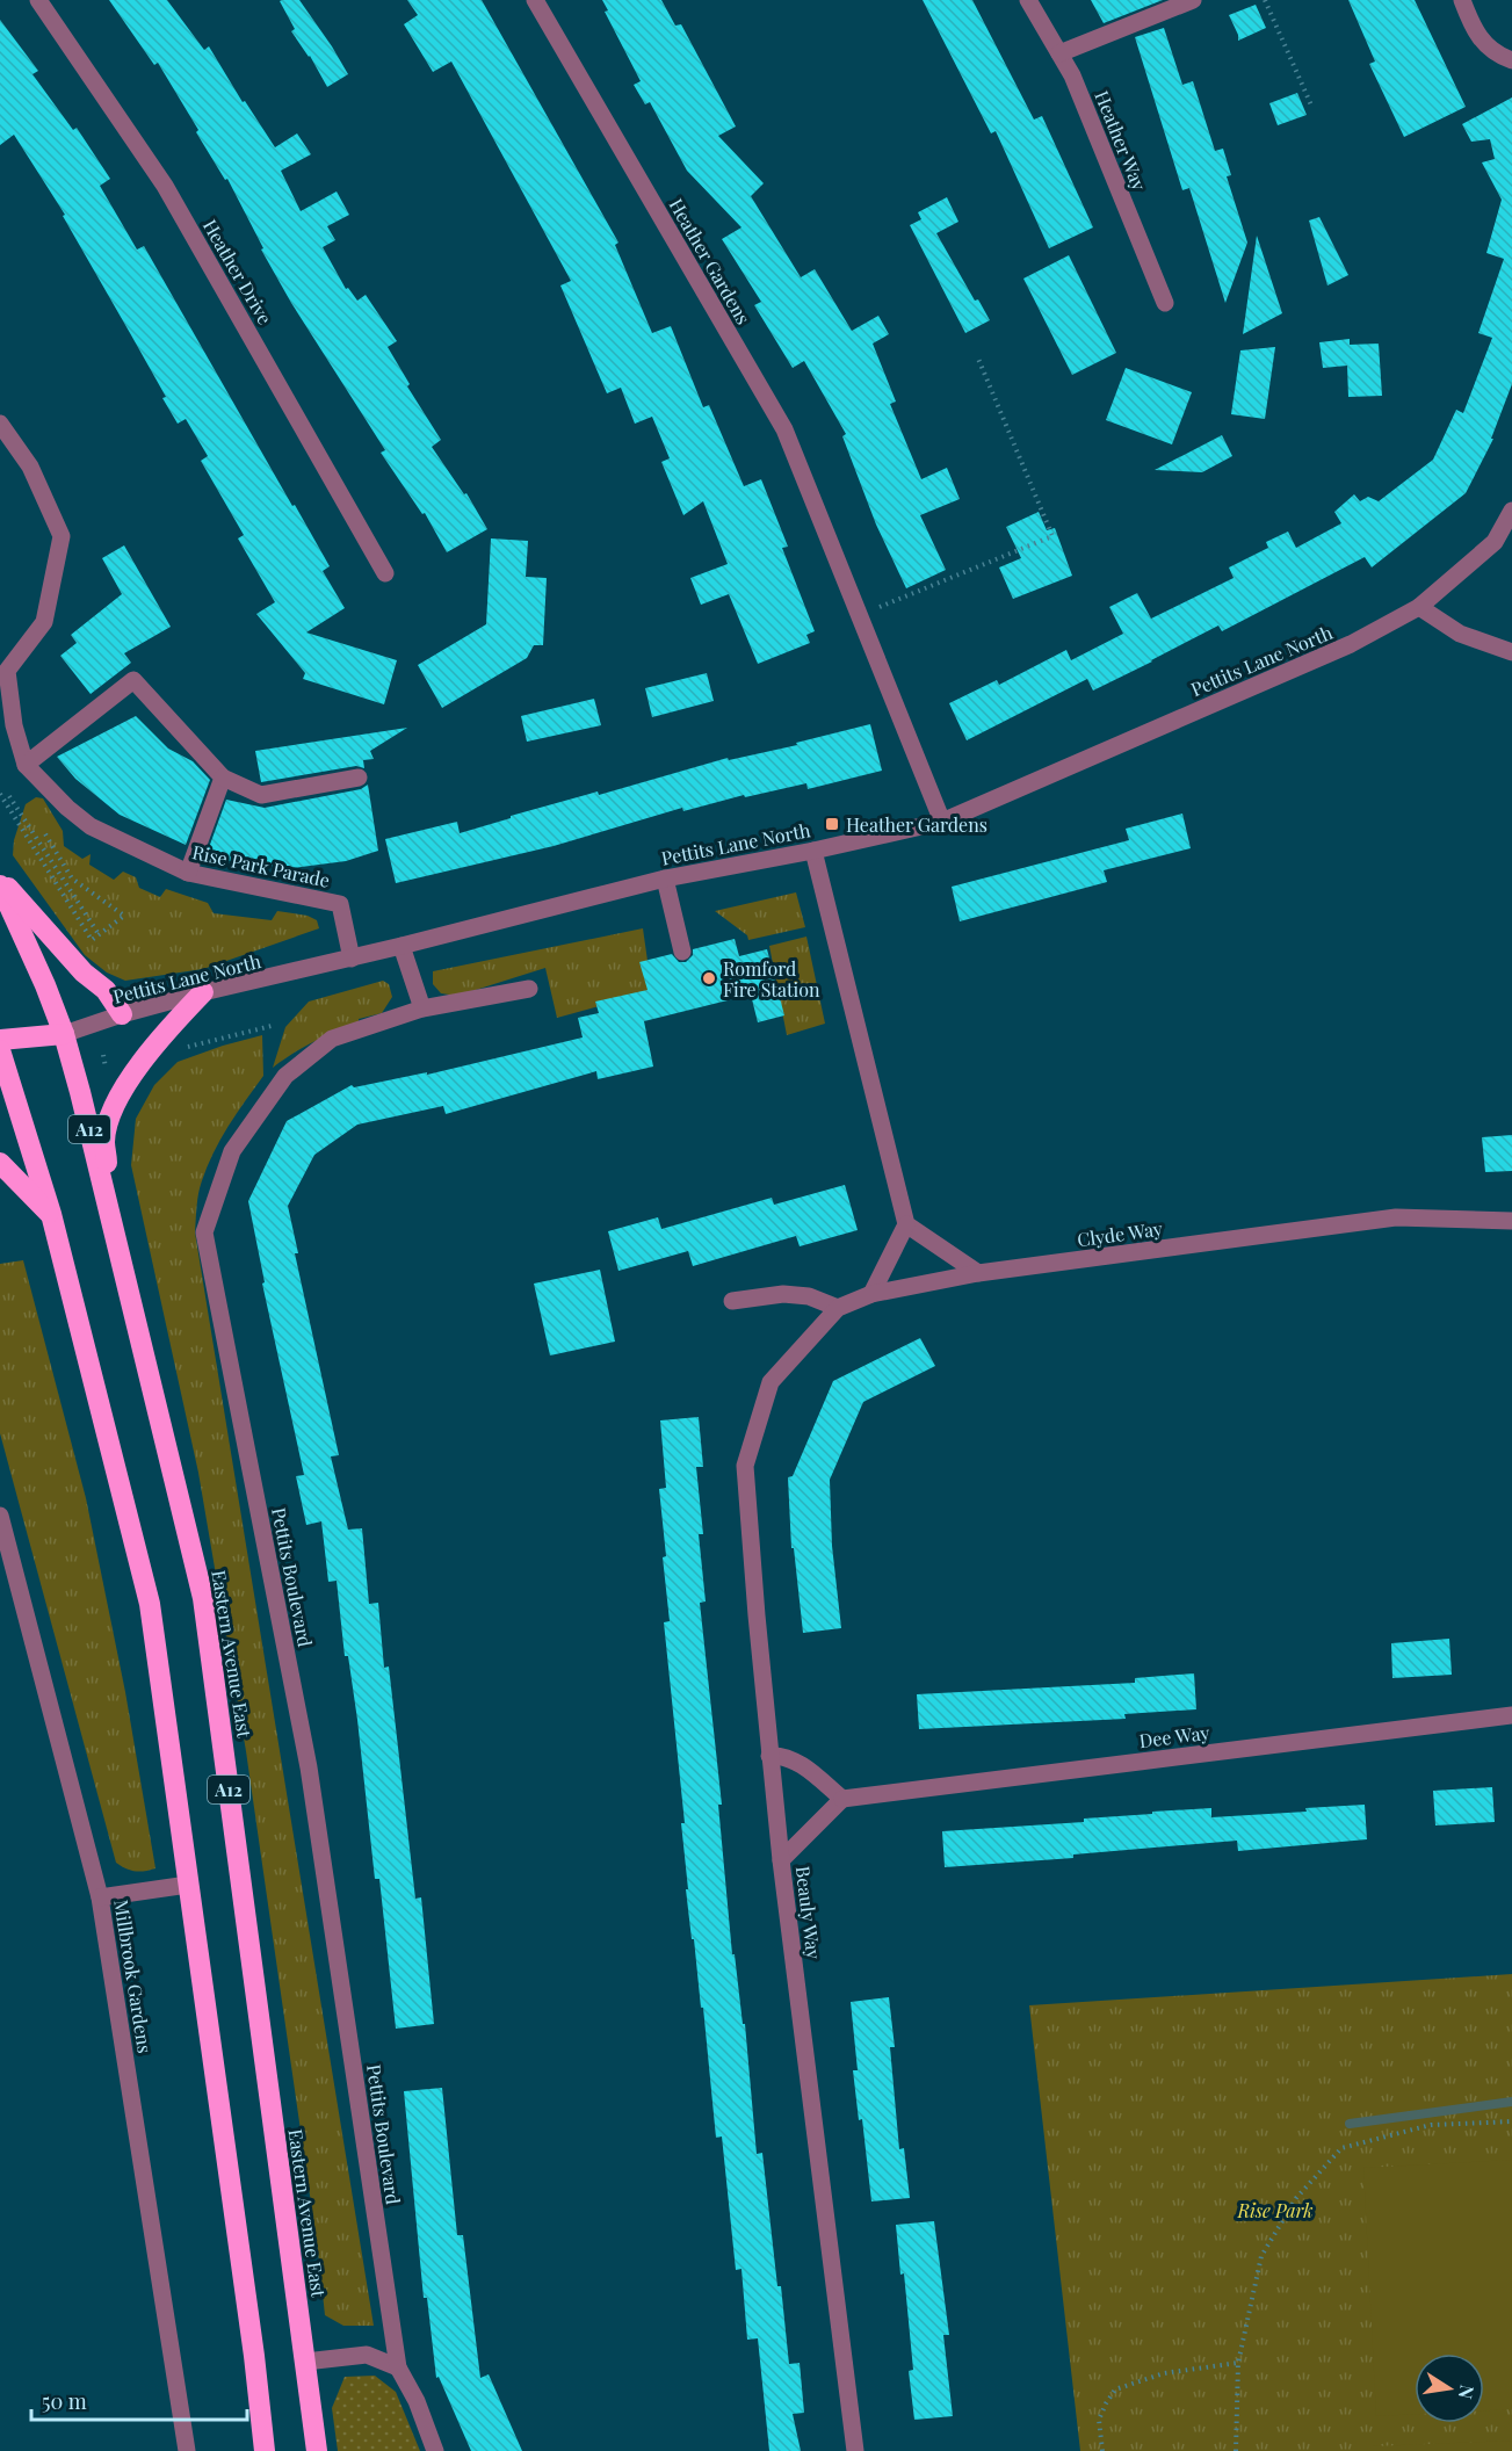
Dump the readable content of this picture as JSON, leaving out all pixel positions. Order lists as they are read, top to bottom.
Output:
{
  "streets": {
    "highway": ["A12", "Eastern Avenue East"],
    "street": [
      "Heather Way",
      "Heather Gardens",
      "Heather Drive",
      "Pettits Lane North",
      "Rise Park Parade",
      "Clyde Way",
      "Pettits Boulevard",
      "Dee Way",
      "Beauly Way",
      "Millbrook Gardens"
    ]
  },
  "crossings": [
    ["Heather Gardens", "Pettits Lane North"],
    ["Pettits Lane North", "Rise Park Parade"],
    ["Pettits Lane North", "Eastern Avenue East"],
    ["Clyde Way", "Beauly Way"]
  ],
  "parks": ["Rise Park"],
  "places": {
    "transit": ["Heather Gardens"],
    "other": ["Romford Fire Station"]
  },
  "scale_bar": "50 m",
  "north": "right"
}
